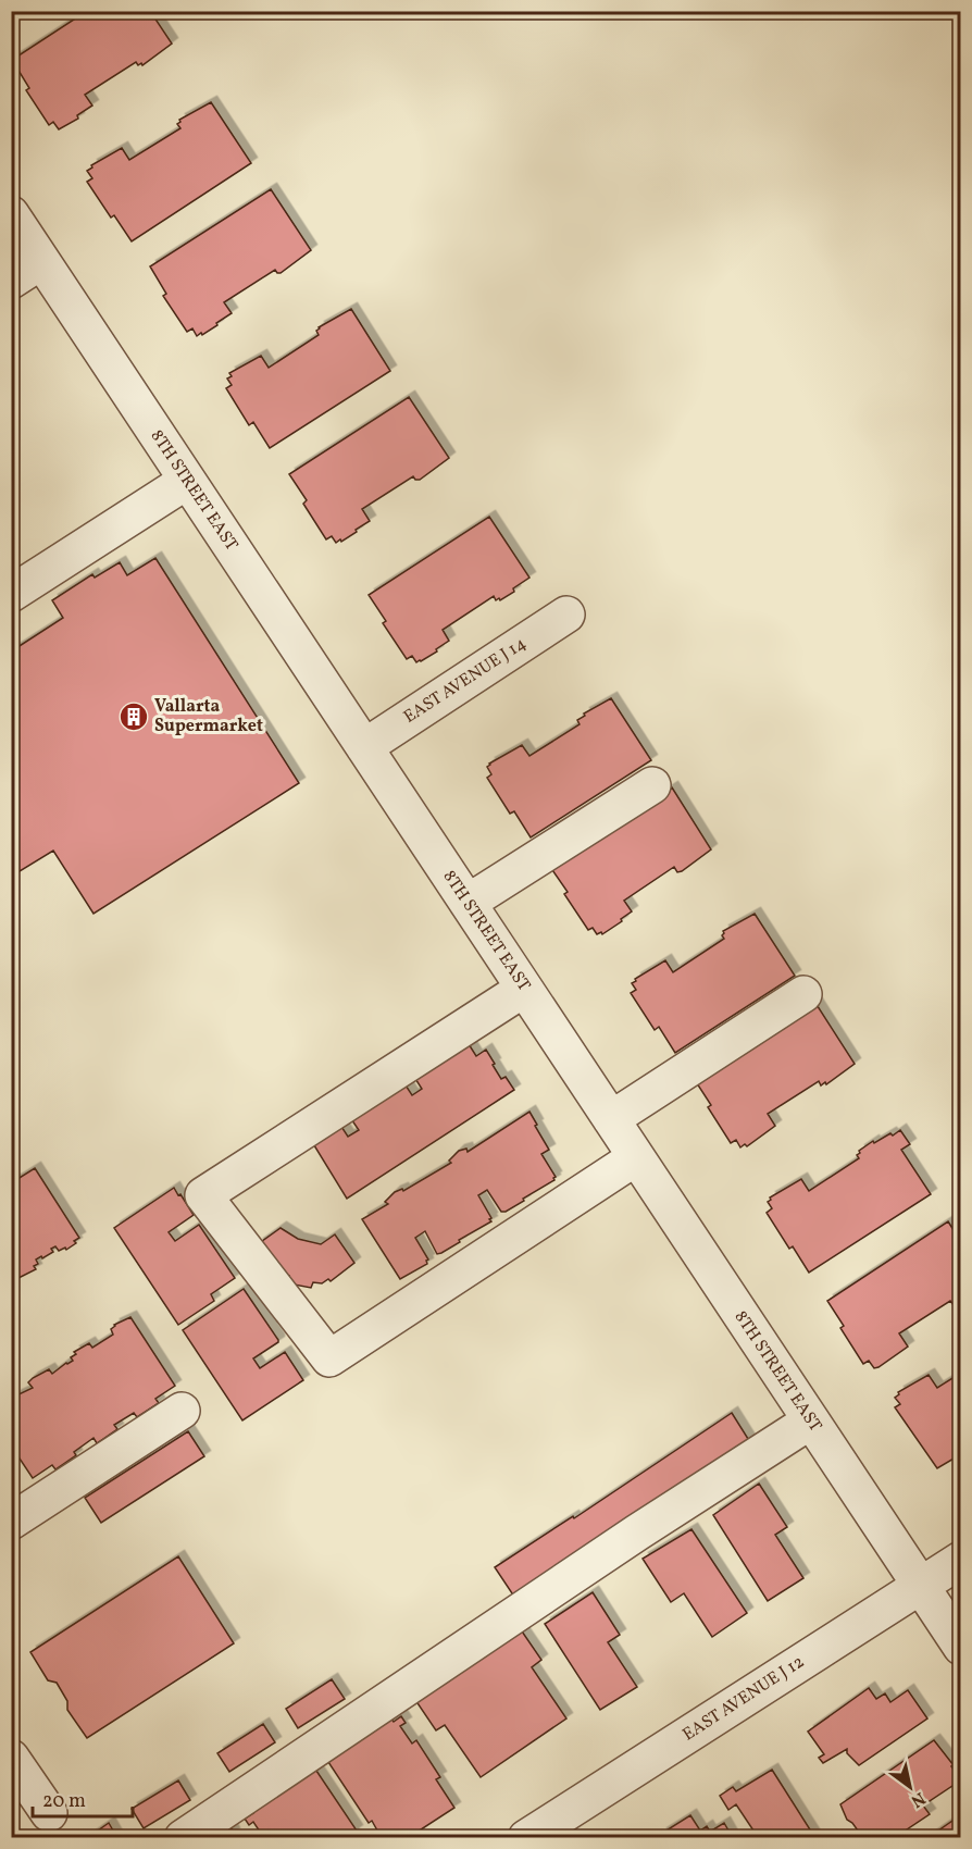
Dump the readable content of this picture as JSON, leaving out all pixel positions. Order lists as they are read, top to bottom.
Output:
{
  "streets": {
    "street": ["8TH STREET EAST", "EAST AVENUE J 14", "EAST AVENUE J 12"]
  },
  "crossings": [
    ["8TH STREET EAST", "EAST AVENUE J 14"],
    ["8TH STREET EAST", "EAST AVENUE J 12"]
  ],
  "places": {
    "building": ["Vallarta Supermarket"]
  },
  "scale_bar": "20 m",
  "north": "bottom right"
}
